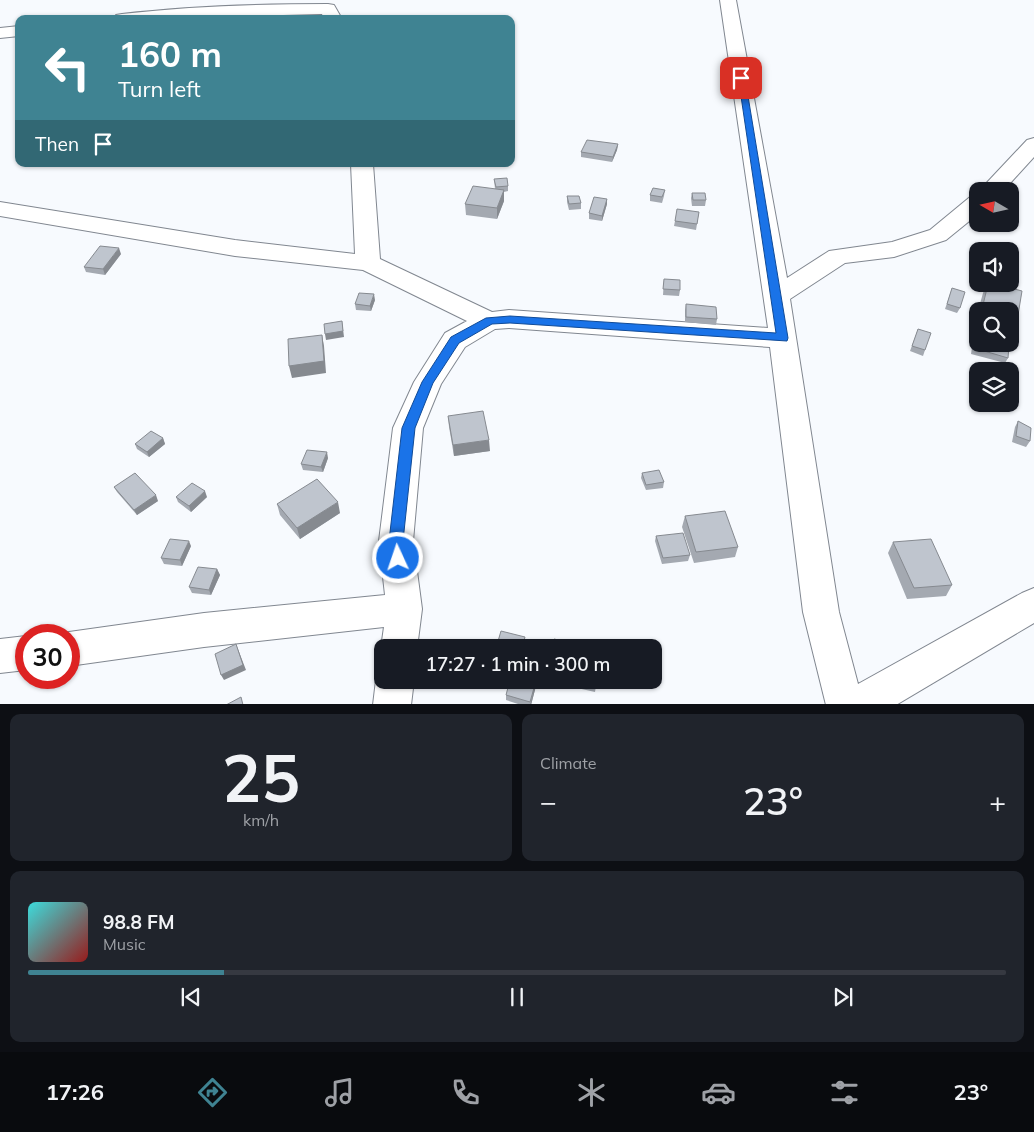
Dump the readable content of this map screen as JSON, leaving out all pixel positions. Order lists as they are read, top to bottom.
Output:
{
  "north": "left",
  "page": {
    "turn": ["160 m", "Turn left"],
    "then": "Then",
    "limit": "30",
    "trip": "17:27 · 1 min · 300 m",
    "tile": [
      ["25", "km/h"],
      "Climate"
    ],
    "heat": ["−", "23°", "+"],
    "song": ["98.8 FM", "Music"],
    "tabs": ["17:26", "23°"]
  }
}
